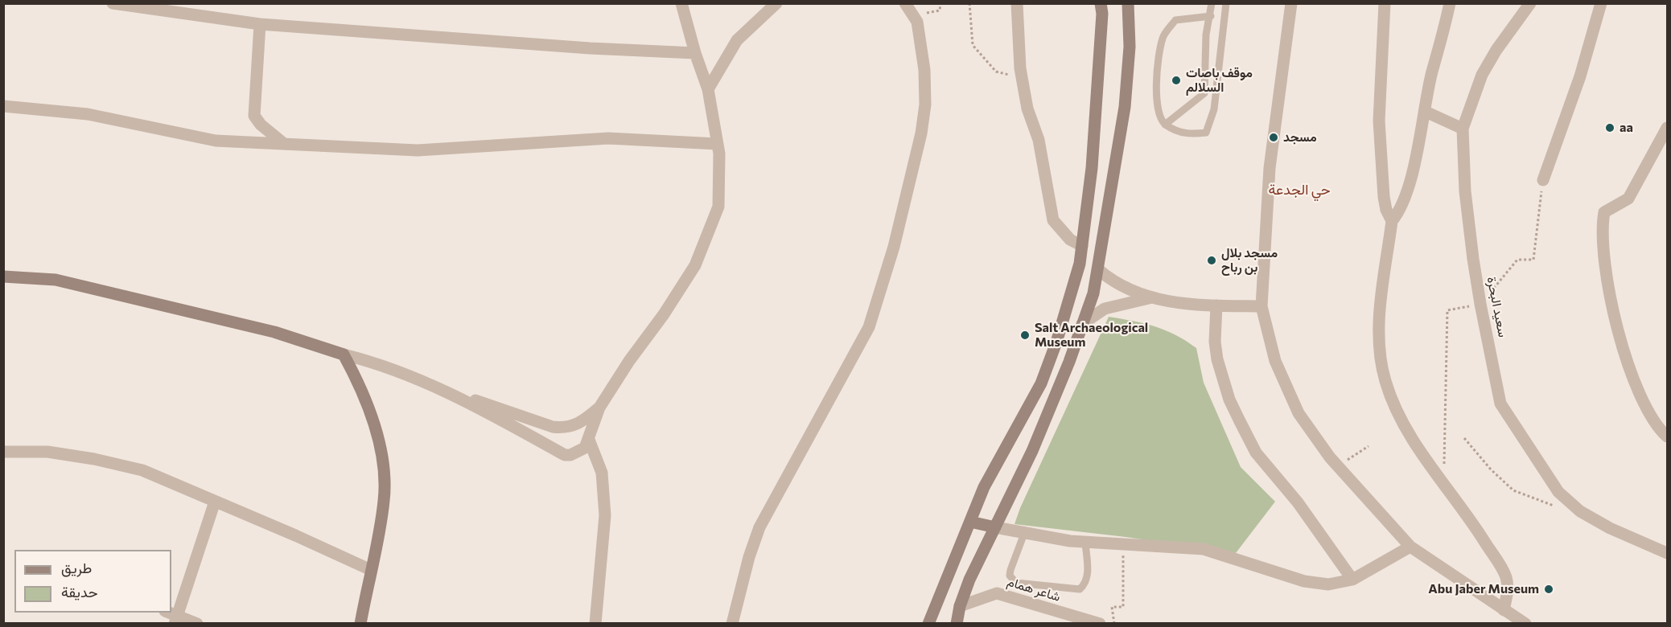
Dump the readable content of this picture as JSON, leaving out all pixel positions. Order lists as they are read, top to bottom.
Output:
{
  "streets": {
    "street": ["سعيد البحرة", "شاعر همام"]
  },
  "districts": ["حي الجدعة"],
  "places": [
    "موقف باصات السلالم",
    "aa",
    "مسجد",
    "مسجد بلال بن رباح",
    "Salt Archaeological Museum",
    "Abu Jaber Museum"
  ],
  "legend": ["طريق", "حديقة"]
}
